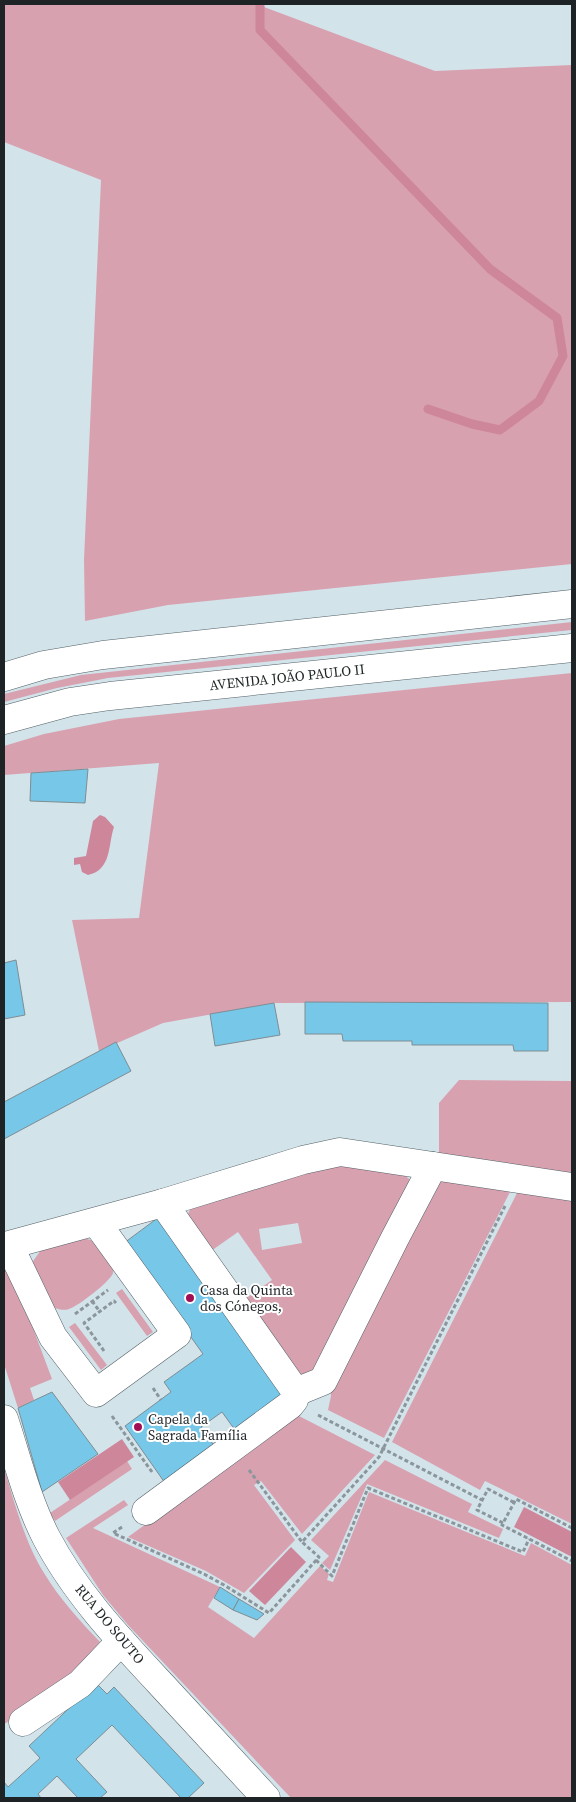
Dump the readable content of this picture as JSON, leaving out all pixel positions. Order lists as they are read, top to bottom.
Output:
{
  "streets": {
    "main road": ["AVENIDA JOÃO PAULO II", "RUA DO SOUTO"]
  },
  "places": ["Casa da Quinta dos Cónegos,", "Capela da Sagrada Família"]
}
